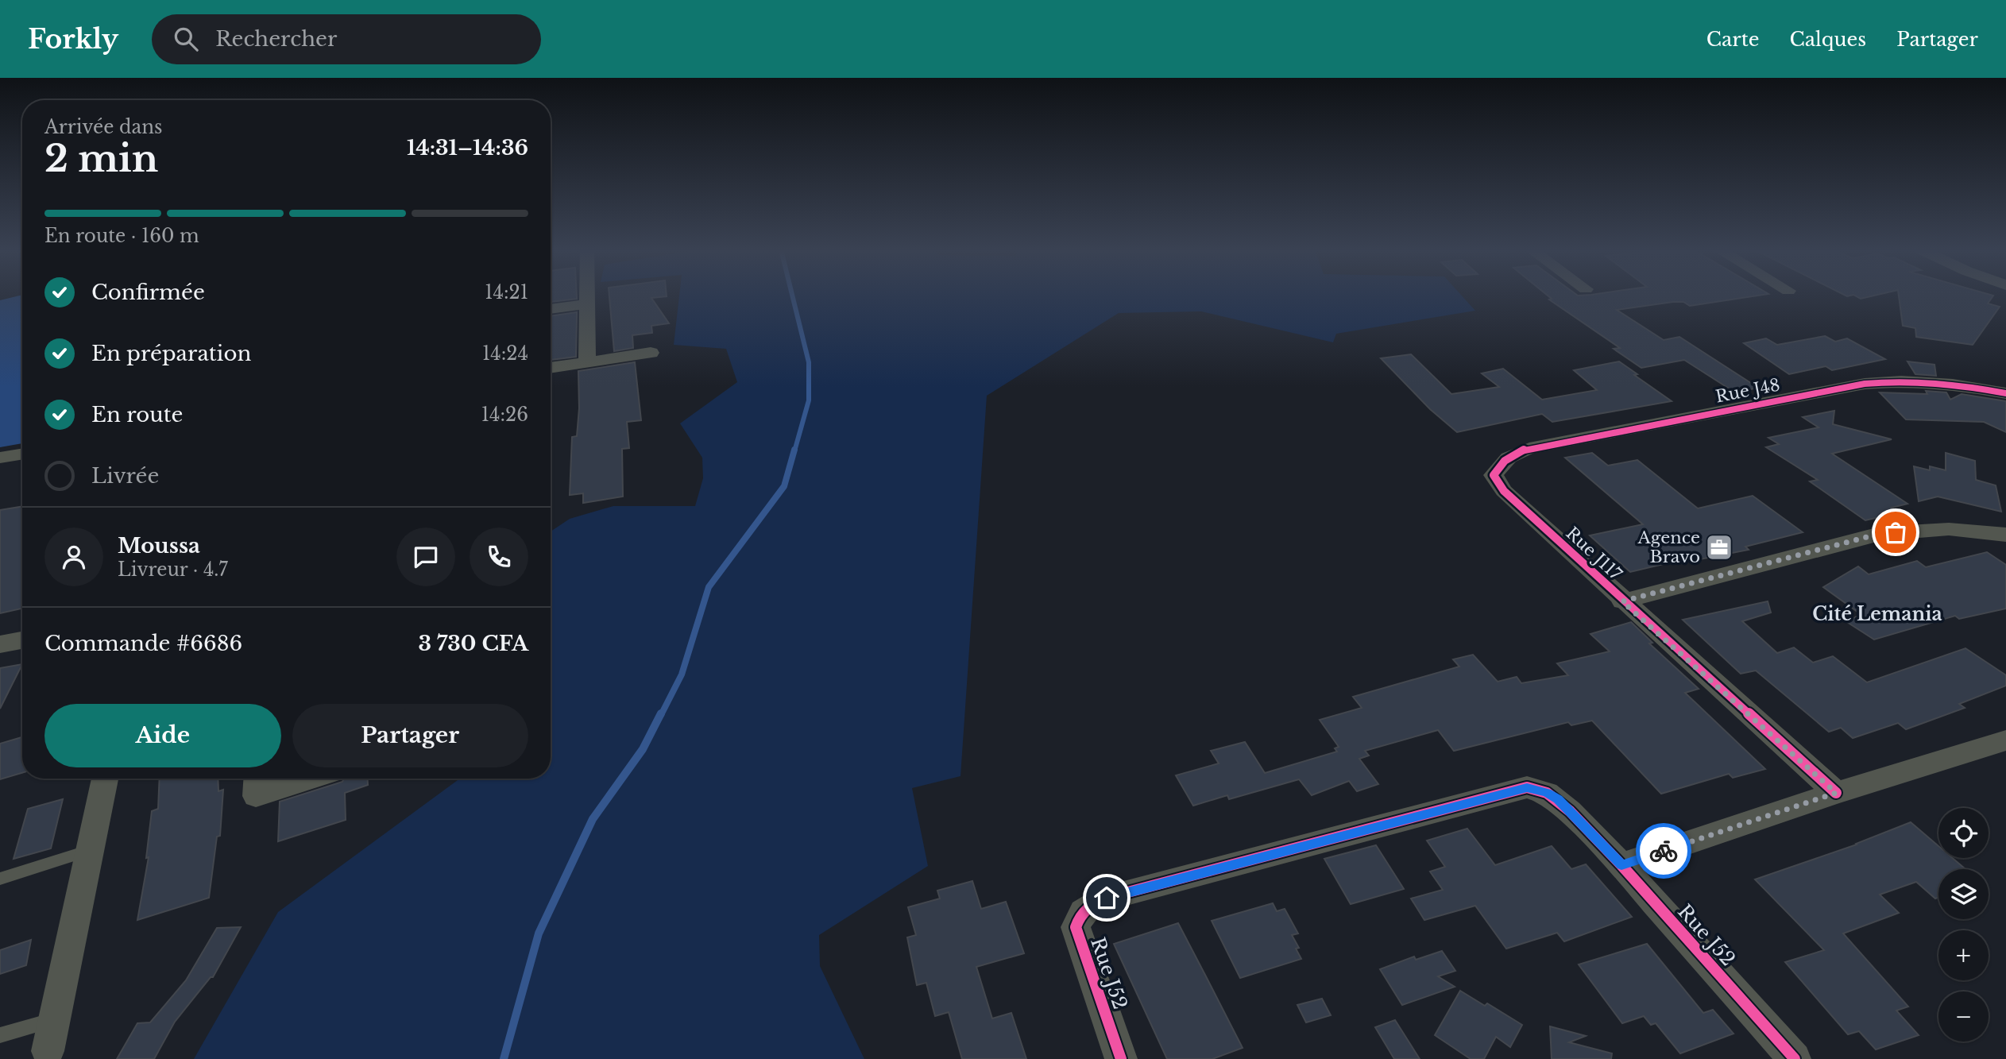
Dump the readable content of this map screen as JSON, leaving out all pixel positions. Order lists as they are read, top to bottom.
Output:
{
  "streets": {
    "street": ["Rue J48", "Rue J117", "Rue J52"]
  },
  "crossings": [
    ["Rue J48", "Rue J117"]
  ],
  "districts": ["Cité Lemania"],
  "places": {
    "office": ["Agence Bravo"]
  },
  "page": {
    "header": "Forkly",
    "search": "Rechercher",
    "nav": ["Carte", "Calques", "Partager"],
    "heading": ["2 min", "Arrivée dans", "14:31–14:36"],
    "panel": [
      "Moussa",
      "Livreur · 4.7",
      "Commande #6686",
      "3 730 CFA"
    ],
    "bar": "En route · 160 m",
    "list": [
      ["Confirmée", "14:21"],
      ["En préparation", "14:24"],
      ["En route", "14:26"],
      "Livrée"
    ],
    "buttons": ["Aide", "Partager"],
    "map_buttons": ["+", "−"]
  }
}
